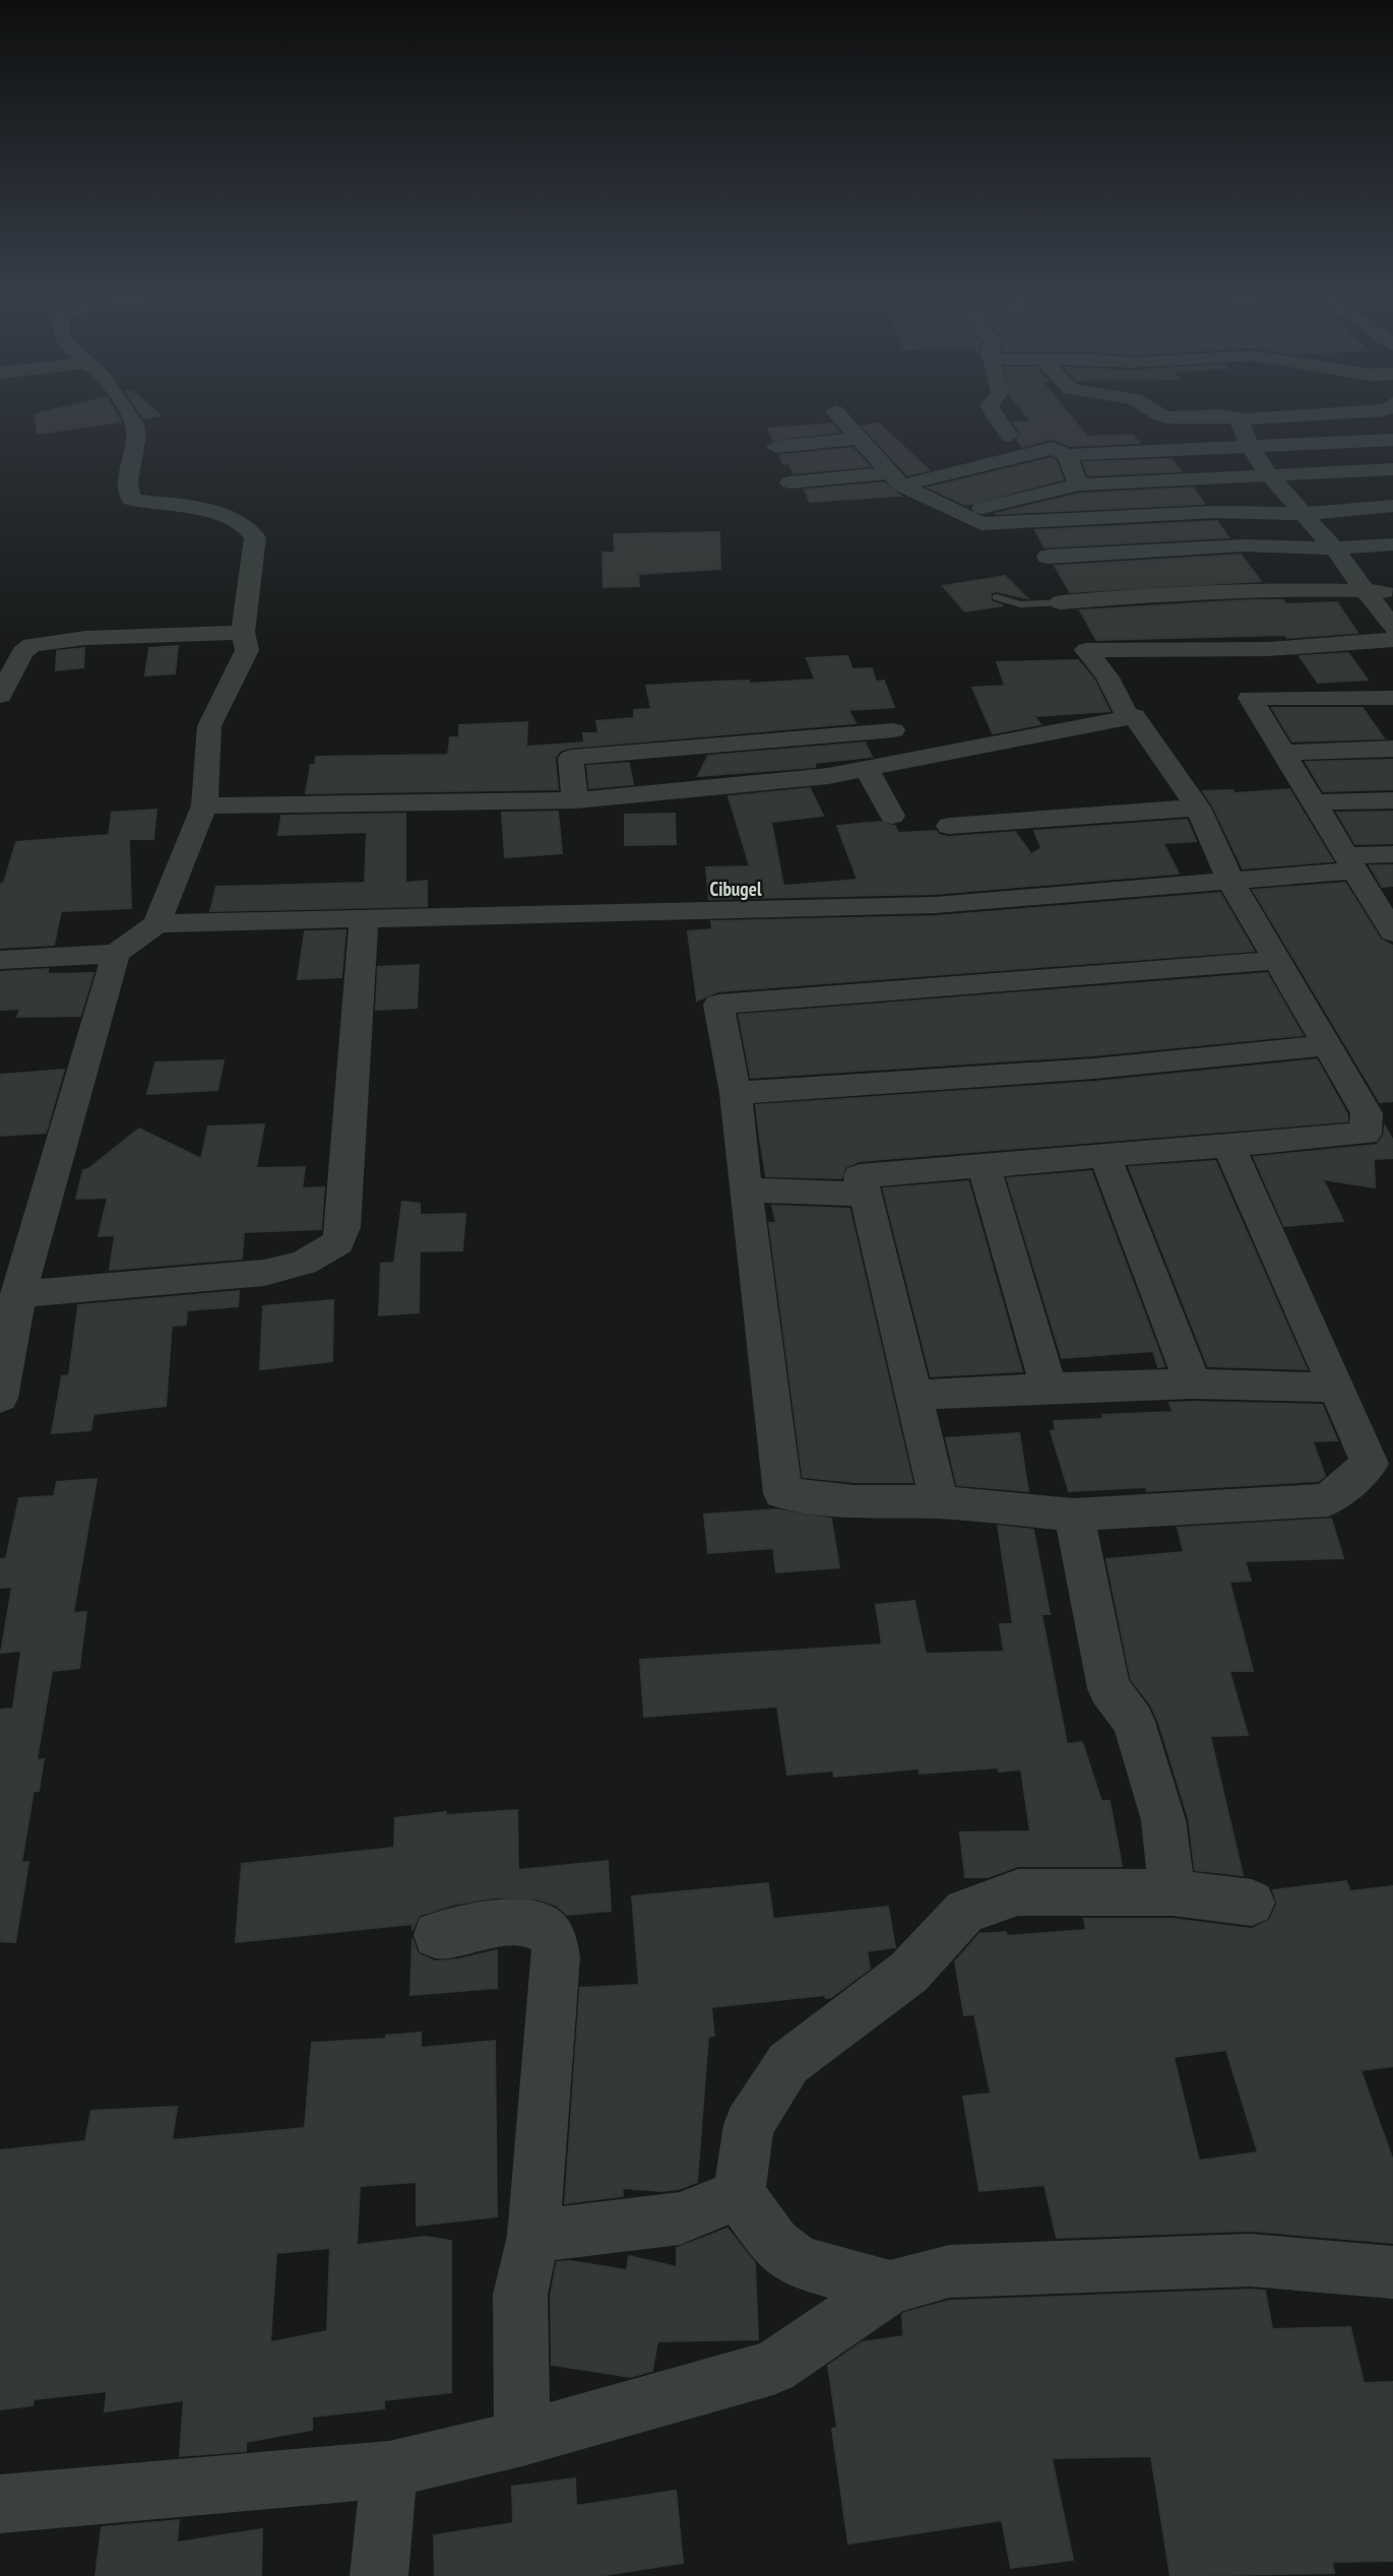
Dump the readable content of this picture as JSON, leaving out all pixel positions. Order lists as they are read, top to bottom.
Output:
{
  "districts": ["Cibugel"]
}
